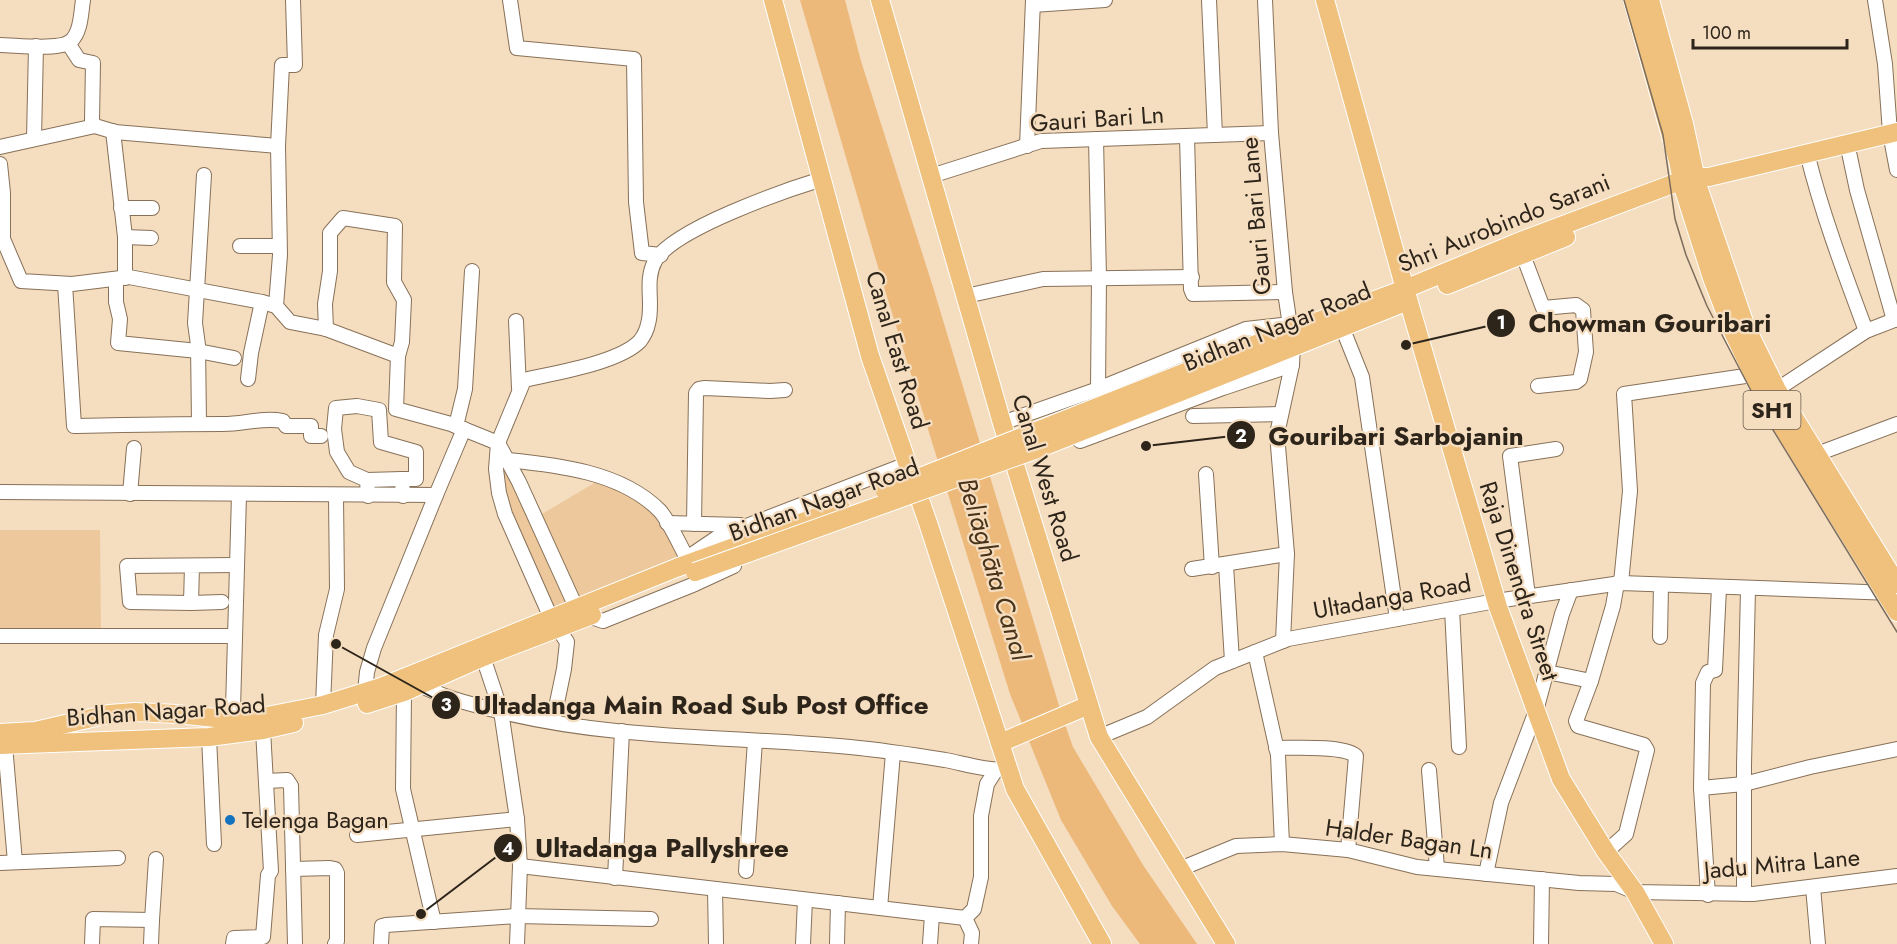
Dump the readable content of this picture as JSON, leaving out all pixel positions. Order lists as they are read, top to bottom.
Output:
{
  "streets": {
    "main road": [
      "Shri Aurobindo Sarani",
      "Bidhan Nagar Road",
      "Canal East Road",
      "SH1",
      "Canal West Road",
      "Raja Dinendra Street"
    ],
    "street": [
      "Gauri Bari Ln",
      "Gauri Bari Lane",
      "Ultadanga Road",
      "Halder Bagan Ln",
      "Jadu Mitra Lane"
    ]
  },
  "crossings": [
    ["Gauri Bari Ln", "Gauri Bari Lane"],
    ["Gauri Bari Ln", "Canal West Road"],
    ["Gauri Bari Lane", "Shri Aurobindo Sarani"],
    ["Gauri Bari Lane", "Bidhan Nagar Road"],
    ["Gauri Bari Lane", "Ultadanga Road"],
    ["Shri Aurobindo Sarani", "Bidhan Nagar Road"],
    ["Shri Aurobindo Sarani", "SH1"],
    ["Shri Aurobindo Sarani", "Raja Dinendra Street"],
    ["Bidhan Nagar Road", "SH1"],
    ["Bidhan Nagar Road", "Raja Dinendra Street"],
    ["SH1", "Ultadanga Road"],
    ["Canal West Road", "Ultadanga Road"],
    ["Canal West Road", "Halder Bagan Ln"],
    ["Raja Dinendra Street", "Ultadanga Road"],
    ["Raja Dinendra Street", "Halder Bagan Ln"],
    ["Raja Dinendra Street", "Jadu Mitra Lane"],
    ["Halder Bagan Ln", "Jadu Mitra Lane"]
  ],
  "water": ["Beliāghāta Canal"],
  "places": [
    "Chowman Gouribari",
    "Gouribari Sarbojanin",
    "Ultadanga Main Road Sub Post Office",
    "Telenga Bagan",
    "Ultadanga Pallyshree"
  ],
  "scale_bar": "100 m"
}
